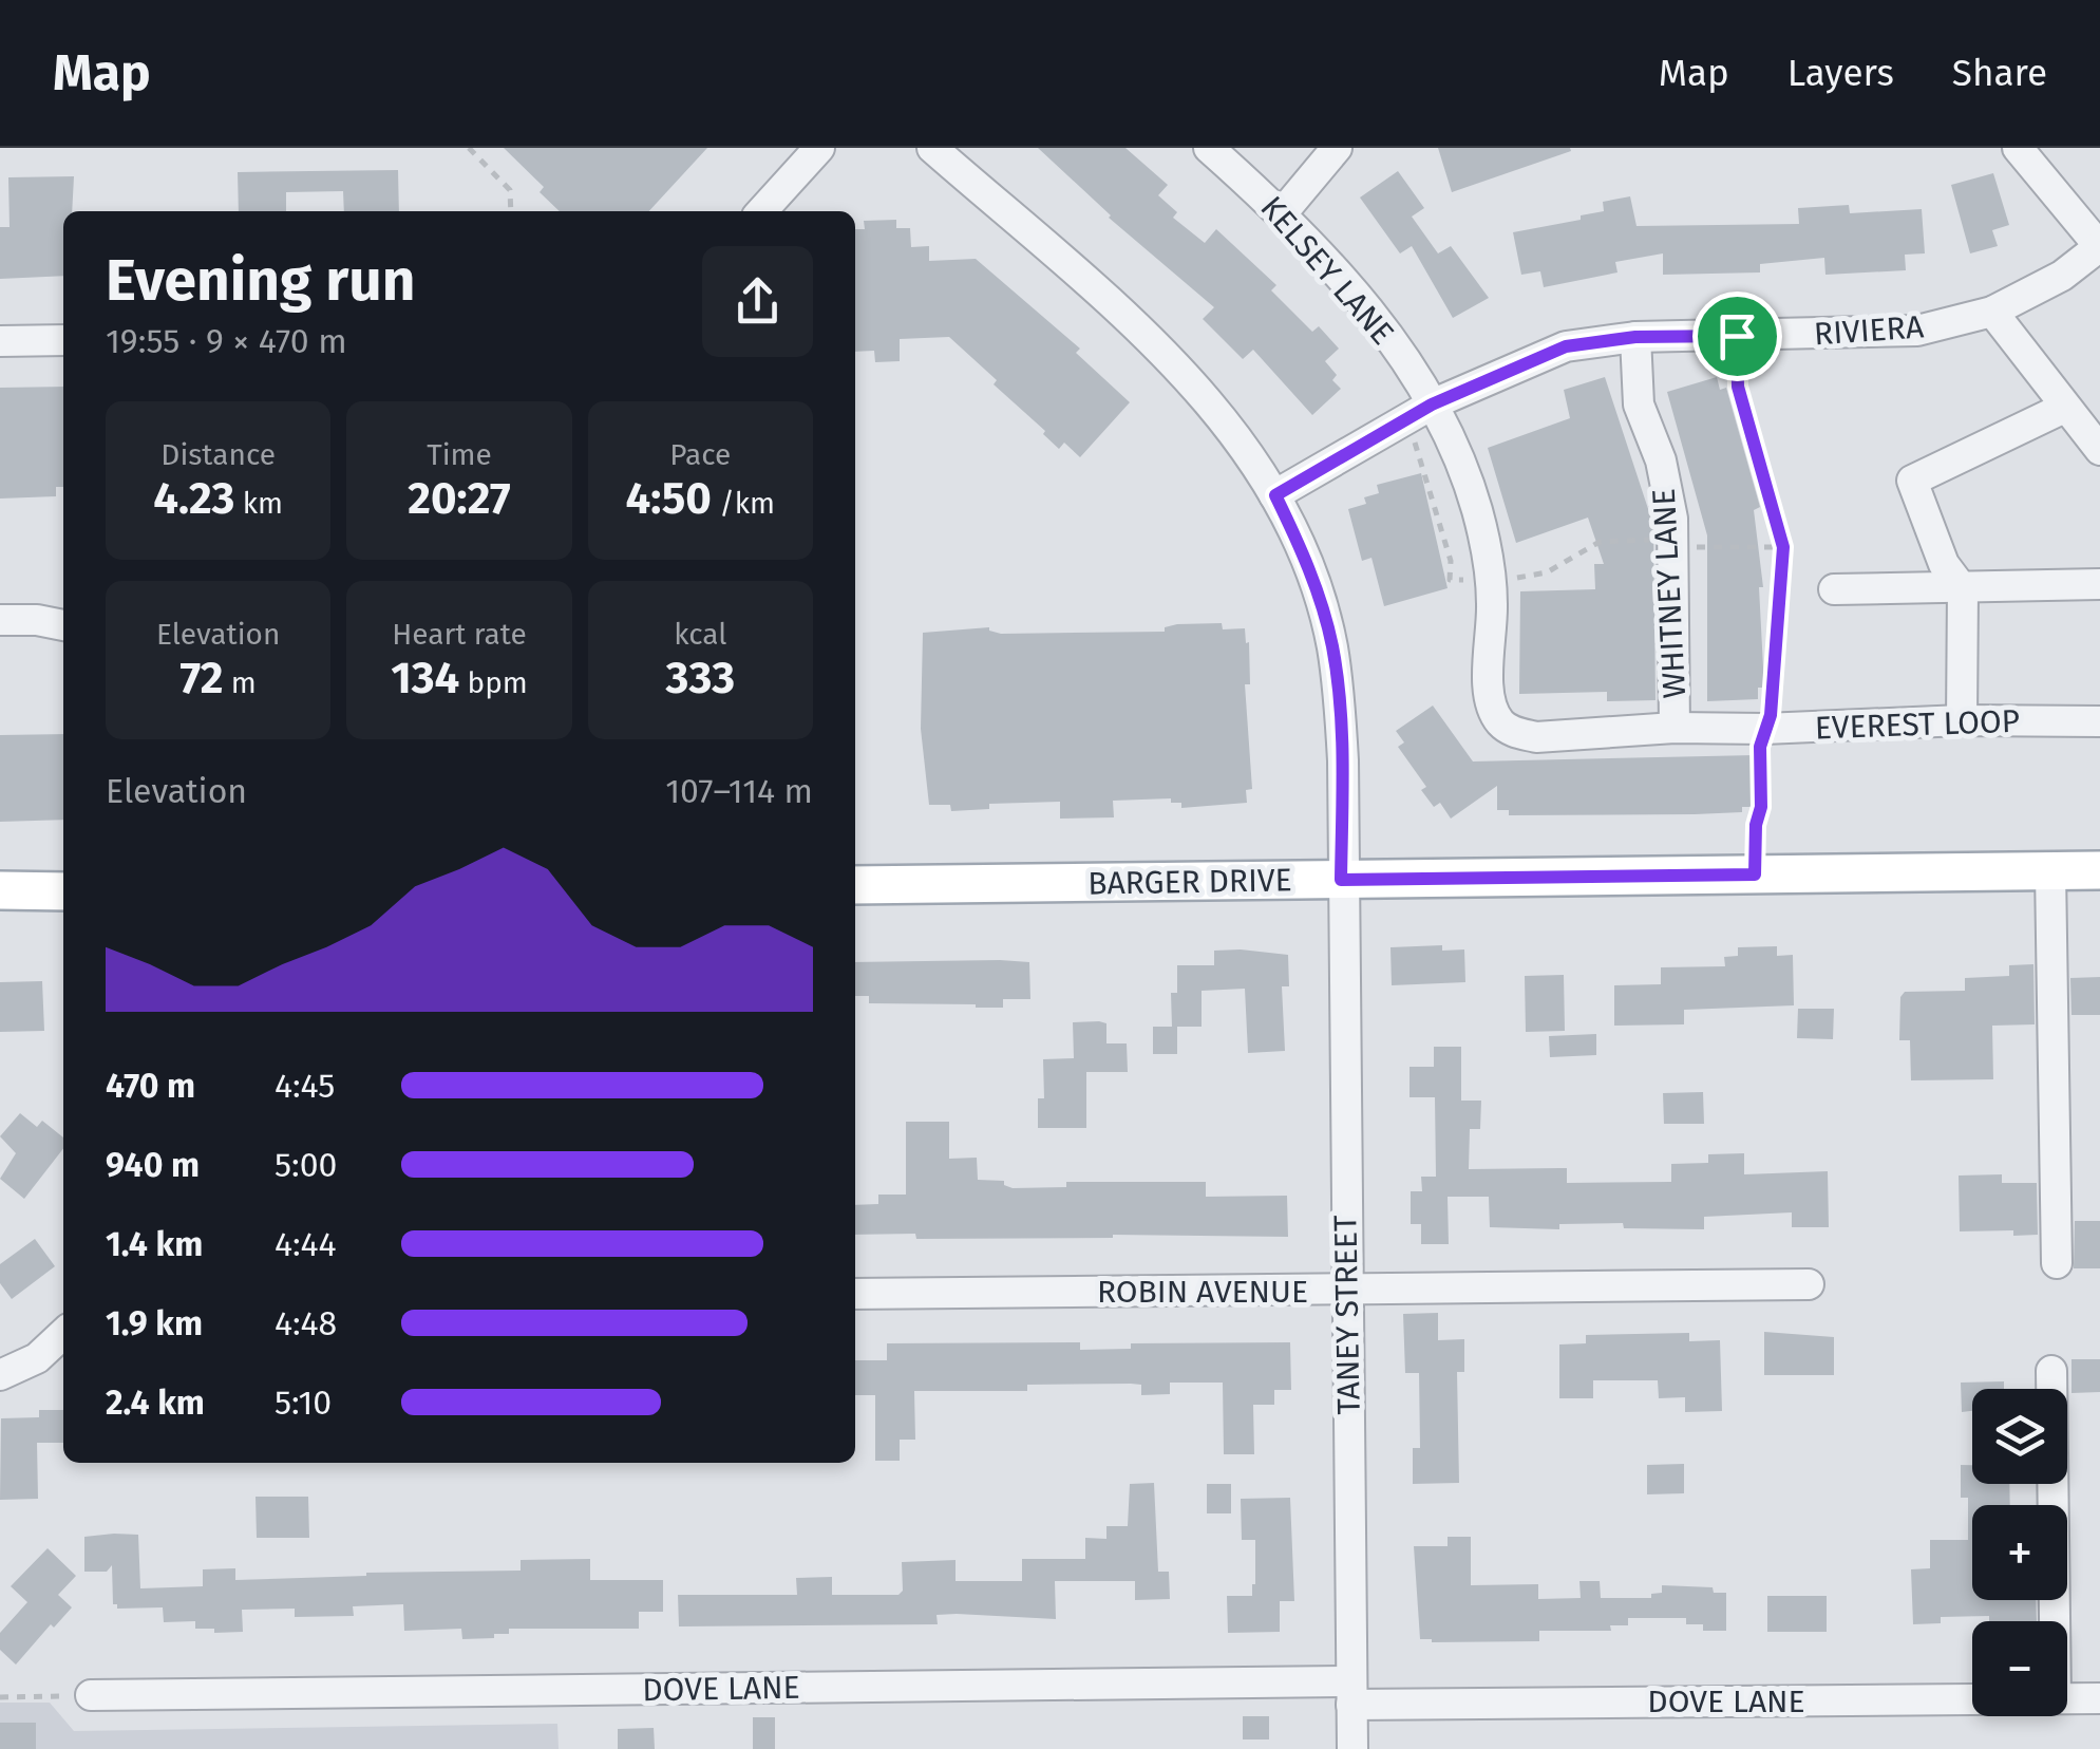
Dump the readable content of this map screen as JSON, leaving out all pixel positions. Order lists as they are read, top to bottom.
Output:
{
  "streets": {
    "main road": ["BARGER DRIVE"],
    "street": [
      "KELSEY LANE",
      "RIVIERA",
      "WHITNEY LANE",
      "EVEREST LOOP",
      "ROBIN AVENUE",
      "TANEY STREET",
      "DOVE LANE"
    ]
  },
  "crossings": [
    ["KELSEY LANE", "RIVIERA"],
    ["KELSEY LANE", "EVEREST LOOP"],
    ["RIVIERA", "WHITNEY LANE"],
    ["RIVIERA", "EVEREST LOOP"],
    ["RIVIERA", "TANEY STREET"],
    ["WHITNEY LANE", "EVEREST LOOP"],
    ["BARGER DRIVE", "TANEY STREET"],
    ["ROBIN AVENUE", "TANEY STREET"],
    ["TANEY STREET", "DOVE LANE"]
  ],
  "page": {
    "header": "Map",
    "nav": ["Map", "Layers", "Share"],
    "heading": ["Evening run", "19:55 · 9 × 470 m"],
    "stats": [
      ["Distance", "4.23 km"],
      ["Time", "20:27"],
      ["Pace", "4:50 /km"],
      ["Elevation", "72 m"],
      ["Heart rate", "134 bpm"],
      ["kcal", "333"]
    ],
    "chart": ["Elevation", "107–114 m"],
    "list": [
      {
        "name": "470 m",
        "note": "4:45"
      },
      {
        "name": "940 m",
        "note": "5:00"
      },
      {
        "name": "1.4 km",
        "note": "4:44"
      },
      {
        "name": "1.9 km",
        "note": "4:48"
      },
      {
        "name": "2.4 km",
        "note": "5:10"
      }
    ],
    "map_buttons": ["+", "−"]
  }
}
